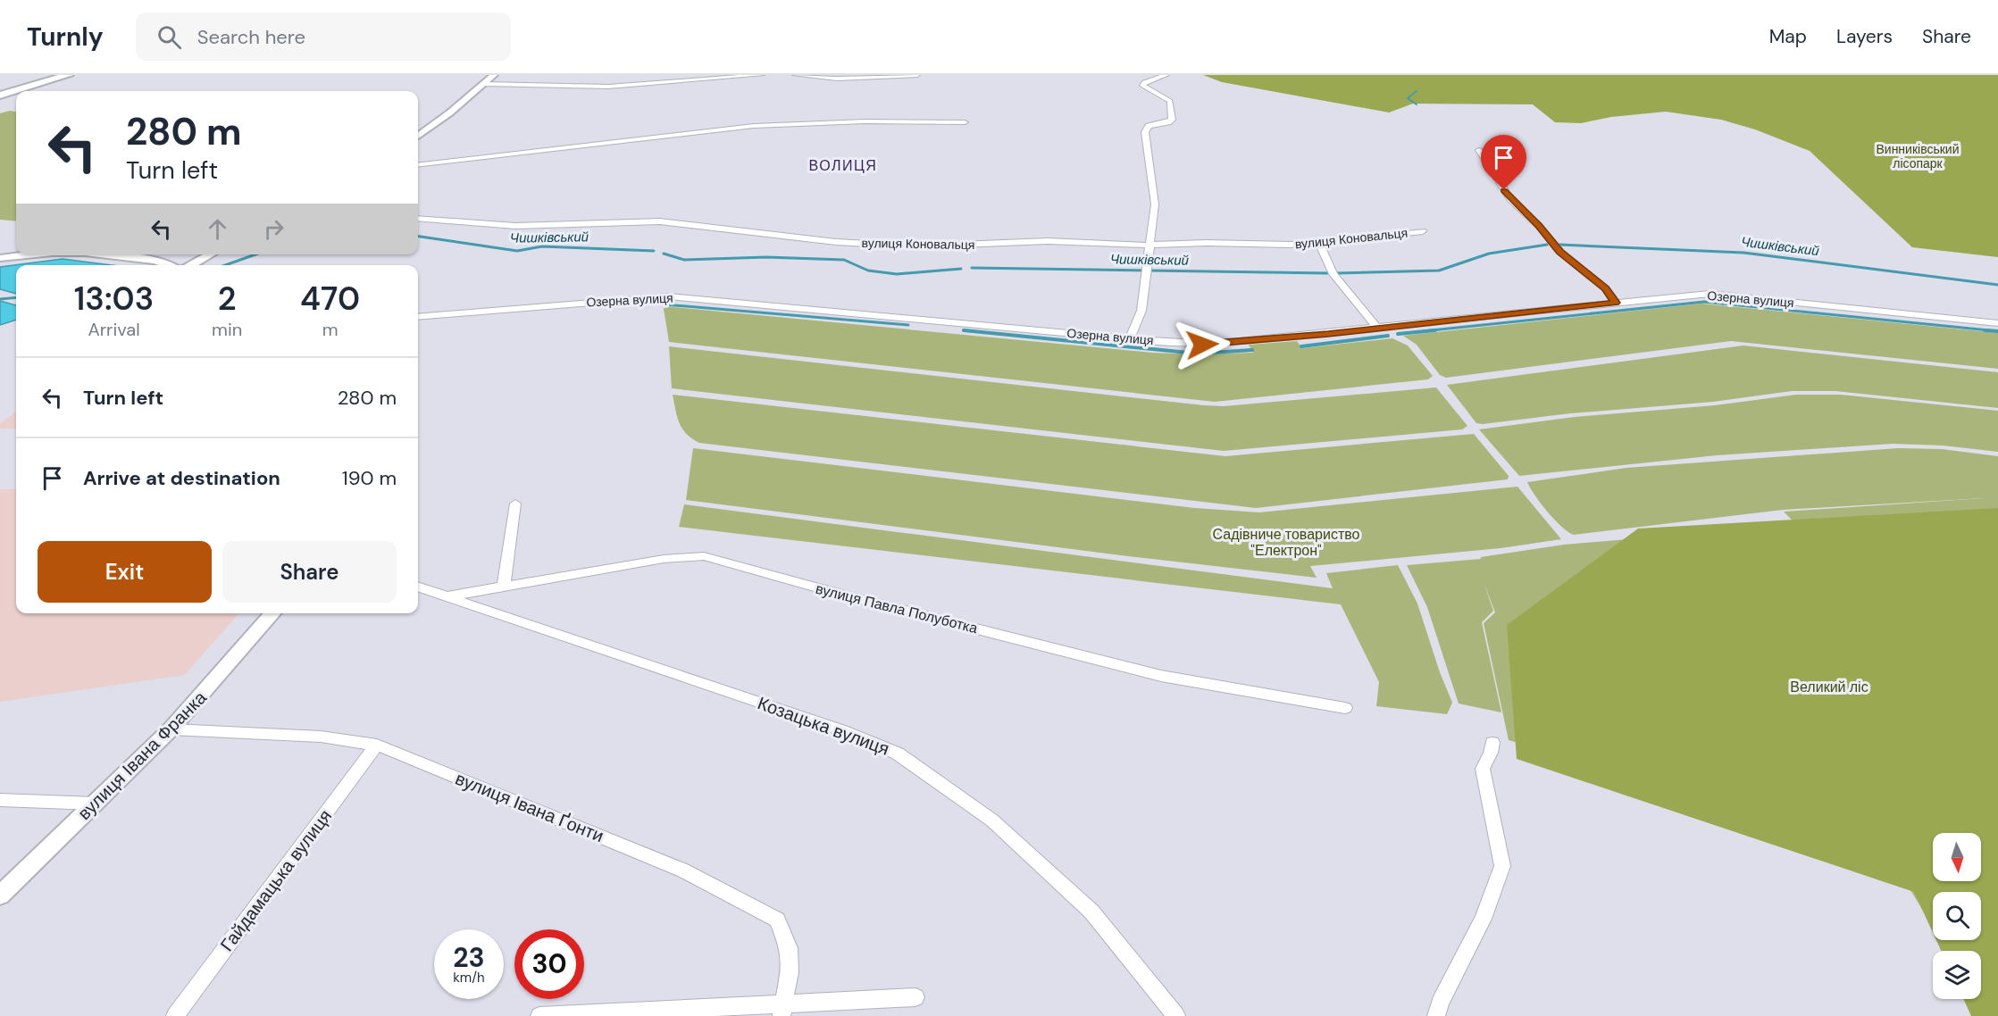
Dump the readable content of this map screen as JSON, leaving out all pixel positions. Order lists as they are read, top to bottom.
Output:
{
  "streets": {
    "street": [
      "вулиця Коновальця",
      "Озерна вулиця",
      "вулиця Павла Полуботка",
      "Козацька вулиця",
      "вулиця Івана Франка",
      "вулиця Івана Ґонти",
      "Гайдамацька вулиця"
    ]
  },
  "crossings": [
    ["вулиця Павла Полуботка", "Козацька вулиця"],
    ["вулиця Івана Франка", "вулиця Івана Ґонти"],
    ["вулиця Івана Ґонти", "Гайдамацька вулиця"]
  ],
  "districts": ["ВОЛИЦЯ"],
  "water": ["Чишківський"],
  "parks": ["Винниківський лісопарк", "Садівниче товариство \"Електрон\"", "Великий ліс"],
  "north": "bottom",
  "page": {
    "header": "Turnly",
    "search": "Search here",
    "nav": ["Map", "Layers", "Share"],
    "turn": ["280 m", "Turn left"],
    "eta": [
      "13:03",
      "Arrival",
      "2",
      "min",
      "470",
      "m"
    ],
    "list": [
      {
        "name": "Turn left",
        "value": "280 m"
      },
      {
        "name": "Arrive at destination",
        "value": "190 m"
      }
    ],
    "buttons": ["Exit", "Share"],
    "speed": "23 km/h",
    "limit": "30"
  }
}
